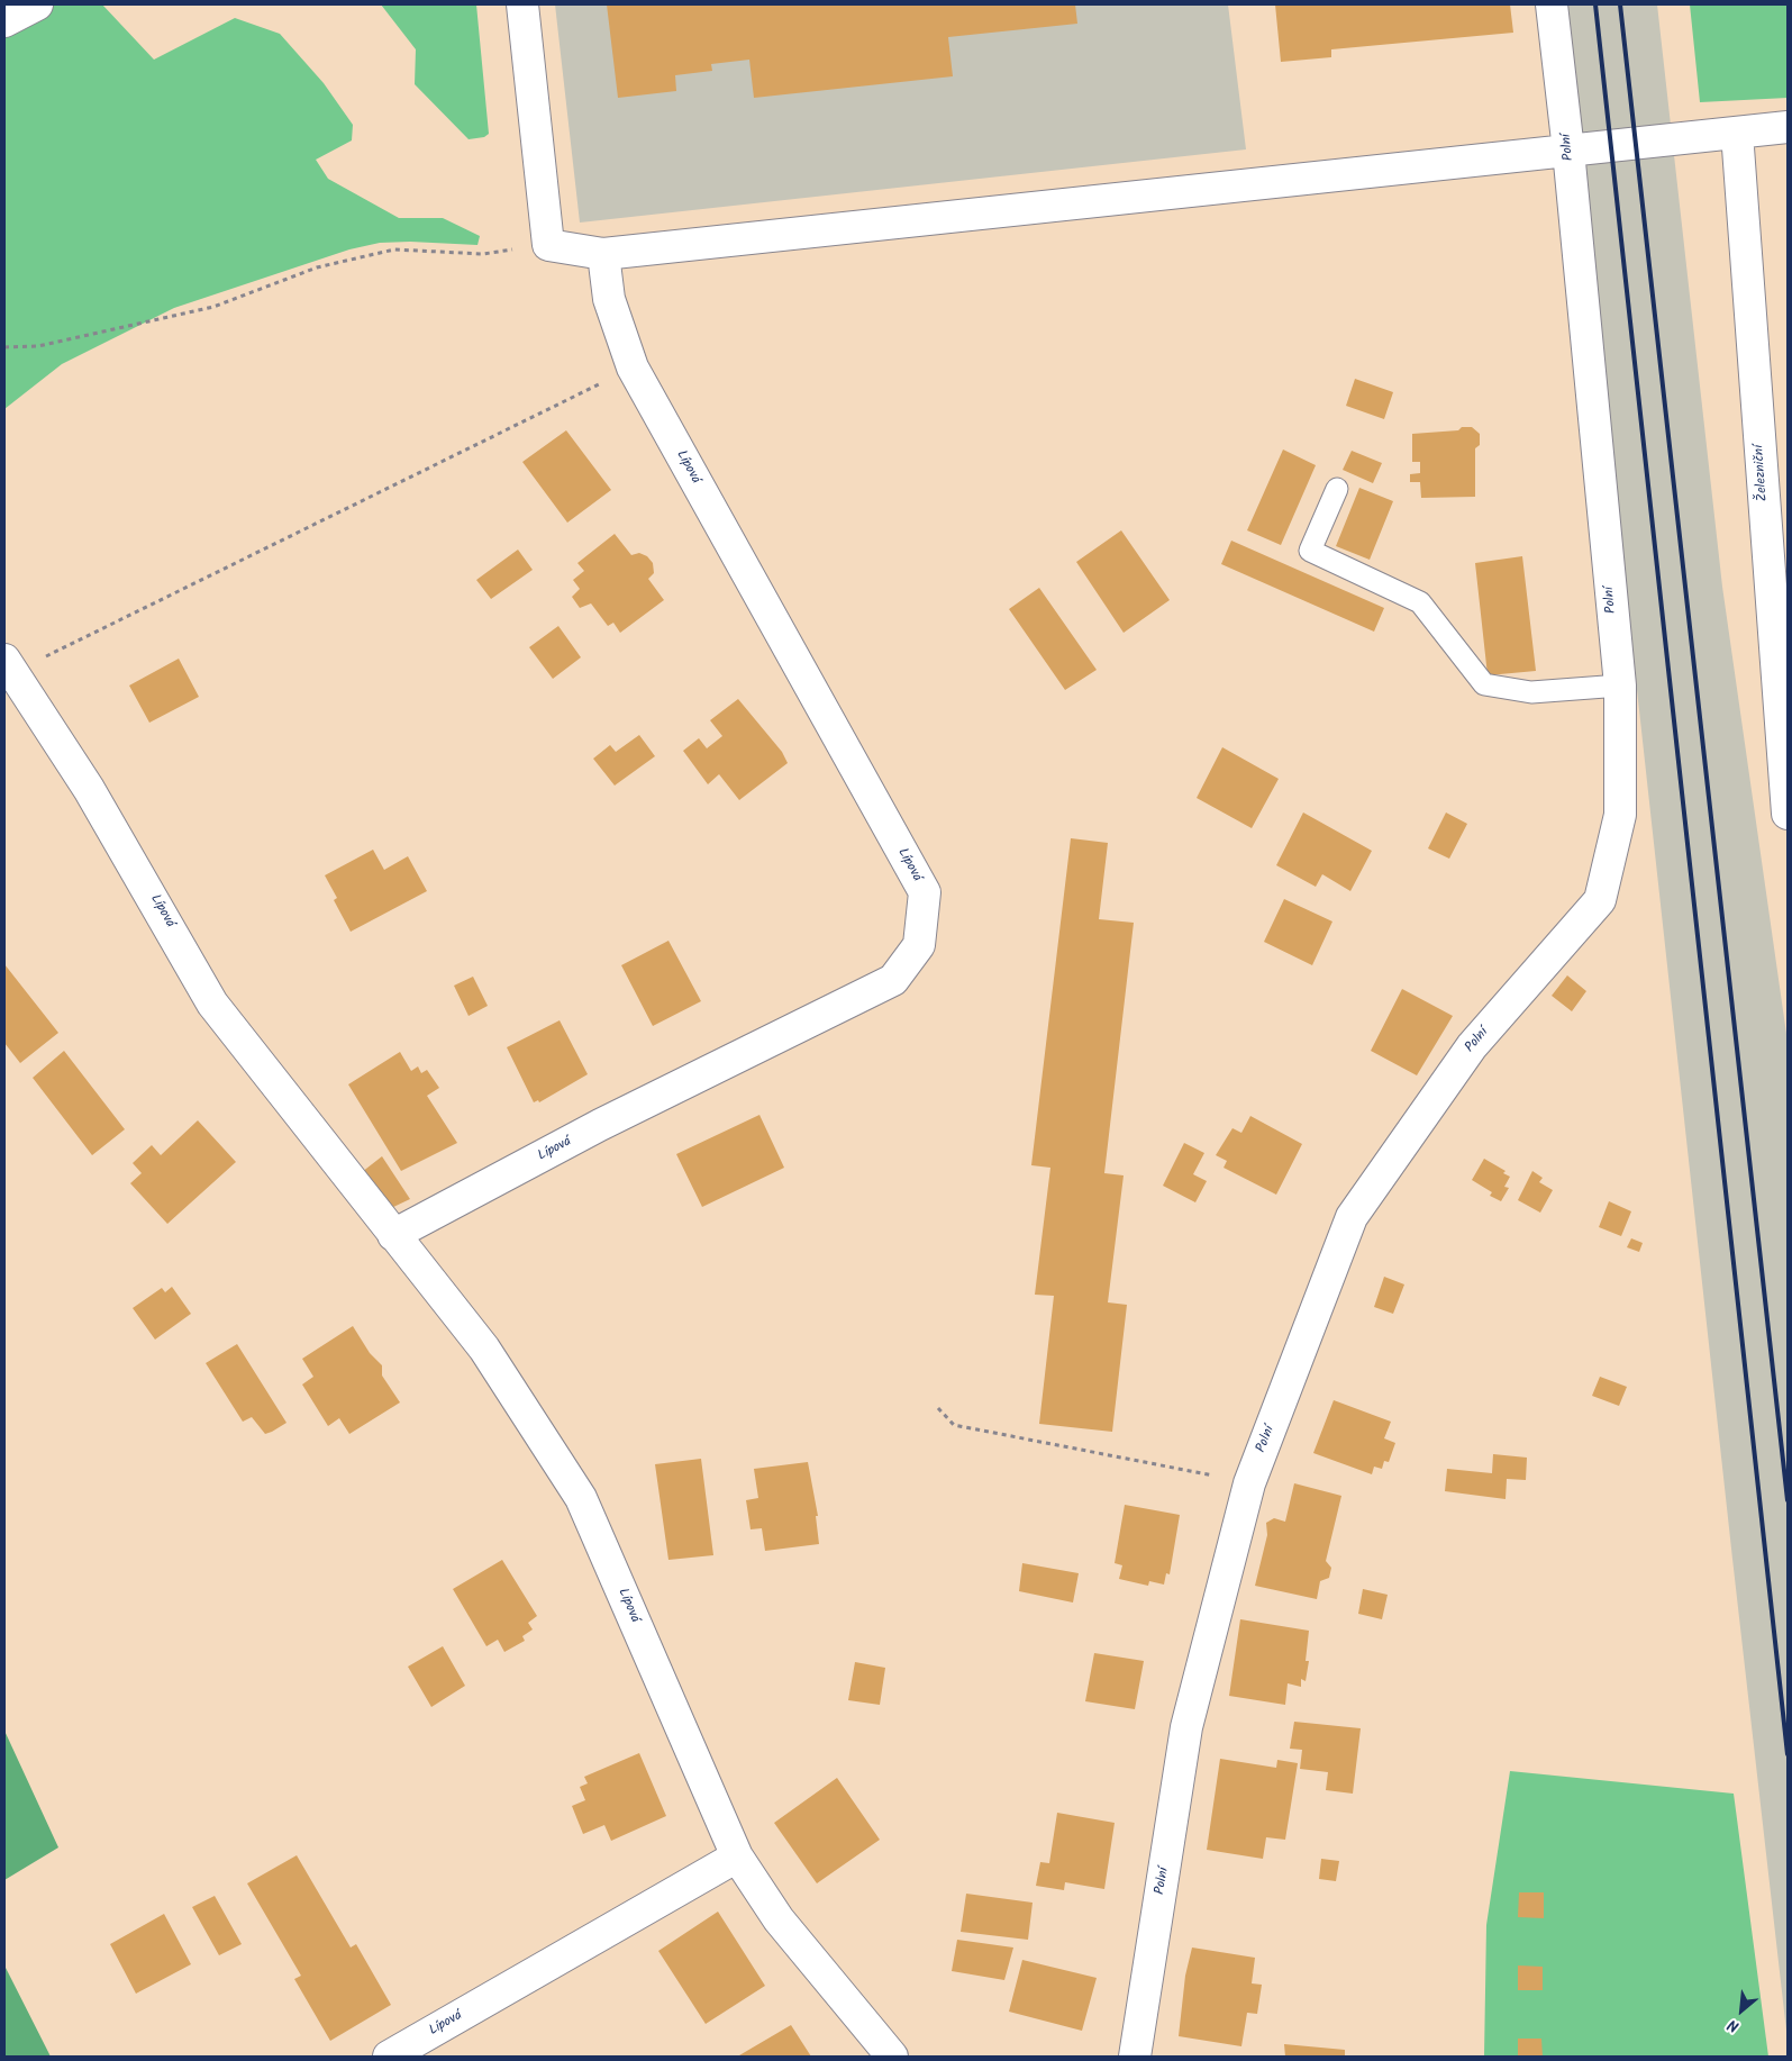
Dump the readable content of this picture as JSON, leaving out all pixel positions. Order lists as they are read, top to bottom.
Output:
{
  "streets": {
    "street": ["Polní", "Lípová", "Železniční"]
  },
  "north": "bottom left"
}
